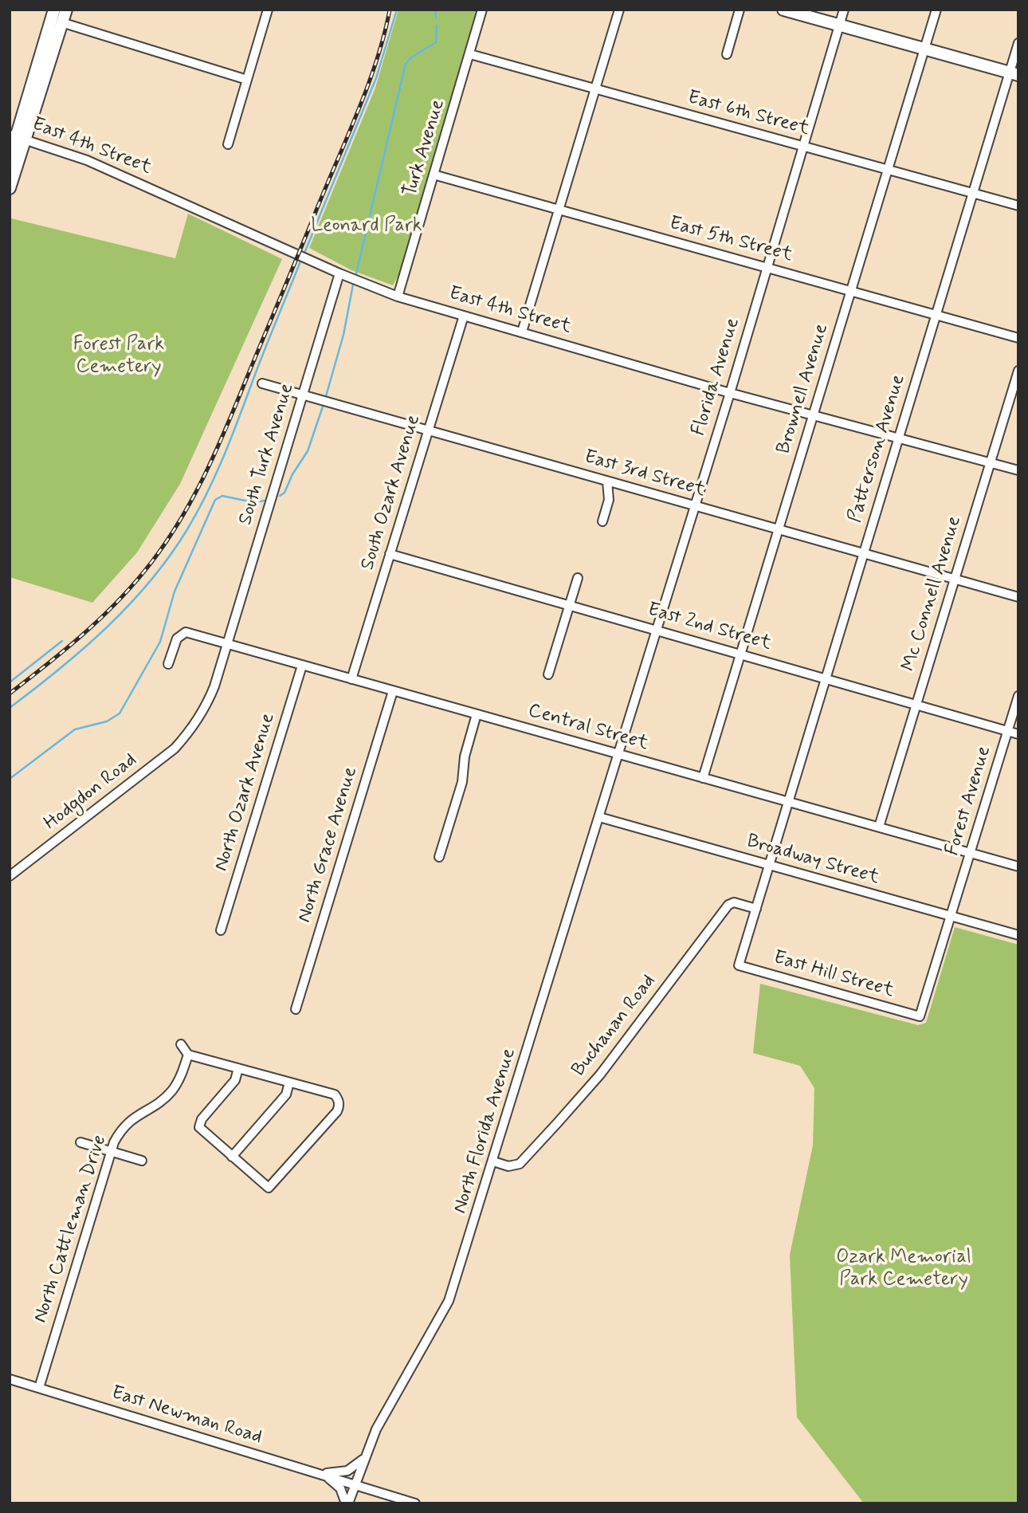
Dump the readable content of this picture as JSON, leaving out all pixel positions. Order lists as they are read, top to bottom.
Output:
{
  "streets": {
    "street": [
      "East 6th Street",
      "East 4th Street",
      "Turk Avenue",
      "East 5th Street",
      "Florida Avenue",
      "Brownell Avenue",
      "Patterson Avenue",
      "South Turk Avenue",
      "East 3rd Street",
      "South Ozark Avenue",
      "Mc Connell Avenue",
      "East 2nd Street",
      "Central Street",
      "Hodgdon Road",
      "North Ozark Avenue",
      "Forest Avenue",
      "North Grace Avenue",
      "Broadway Street",
      "East Hill Street",
      "Buchanan Road",
      "North Florida Avenue",
      "North Cattleman Drive",
      "East Newman Road"
    ]
  },
  "crossings": [
    ["East 6th Street", "Turk Avenue"],
    ["East 6th Street", "Florida Avenue"],
    ["East 6th Street", "Brownell Avenue"],
    ["East 6th Street", "Patterson Avenue"],
    ["East 4th Street", "Turk Avenue"],
    ["East 4th Street", "Florida Avenue"],
    ["East 4th Street", "Brownell Avenue"],
    ["East 4th Street", "Patterson Avenue"],
    ["East 4th Street", "South Turk Avenue"],
    ["East 4th Street", "South Ozark Avenue"],
    ["East 4th Street", "Mc Connell Avenue"],
    ["Turk Avenue", "East 5th Street"],
    ["East 5th Street", "Florida Avenue"],
    ["East 5th Street", "Brownell Avenue"],
    ["East 5th Street", "Patterson Avenue"],
    ["Florida Avenue", "East 3rd Street"],
    ["Florida Avenue", "East 2nd Street"],
    ["Florida Avenue", "Central Street"],
    ["Florida Avenue", "North Florida Avenue"],
    ["Brownell Avenue", "East 3rd Street"],
    ["Brownell Avenue", "East 2nd Street"],
    ["Brownell Avenue", "Central Street"],
    ["Patterson Avenue", "East 3rd Street"],
    ["Patterson Avenue", "East 2nd Street"],
    ["Patterson Avenue", "Central Street"],
    ["Patterson Avenue", "Broadway Street"],
    ["Patterson Avenue", "East Hill Street"],
    ["Patterson Avenue", "Buchanan Road"],
    ["South Turk Avenue", "East 3rd Street"],
    ["South Turk Avenue", "Central Street"],
    ["South Turk Avenue", "Hodgdon Road"],
    ["East 3rd Street", "South Ozark Avenue"],
    ["East 3rd Street", "Mc Connell Avenue"],
    ["South Ozark Avenue", "East 2nd Street"],
    ["South Ozark Avenue", "Central Street"],
    ["Mc Connell Avenue", "East 2nd Street"],
    ["Mc Connell Avenue", "Central Street"],
    ["East 2nd Street", "Forest Avenue"],
    ["Central Street", "North Ozark Avenue"],
    ["Central Street", "Forest Avenue"],
    ["Central Street", "North Grace Avenue"],
    ["Central Street", "North Florida Avenue"],
    ["Forest Avenue", "Broadway Street"],
    ["Forest Avenue", "East Hill Street"],
    ["Broadway Street", "North Florida Avenue"],
    ["North Florida Avenue", "East Newman Road"],
    ["North Cattleman Drive", "East Newman Road"]
  ],
  "parks": ["Leonard Park", "Forest Park Cemetery", "Ozark Memorial Park Cemetery"]
}
